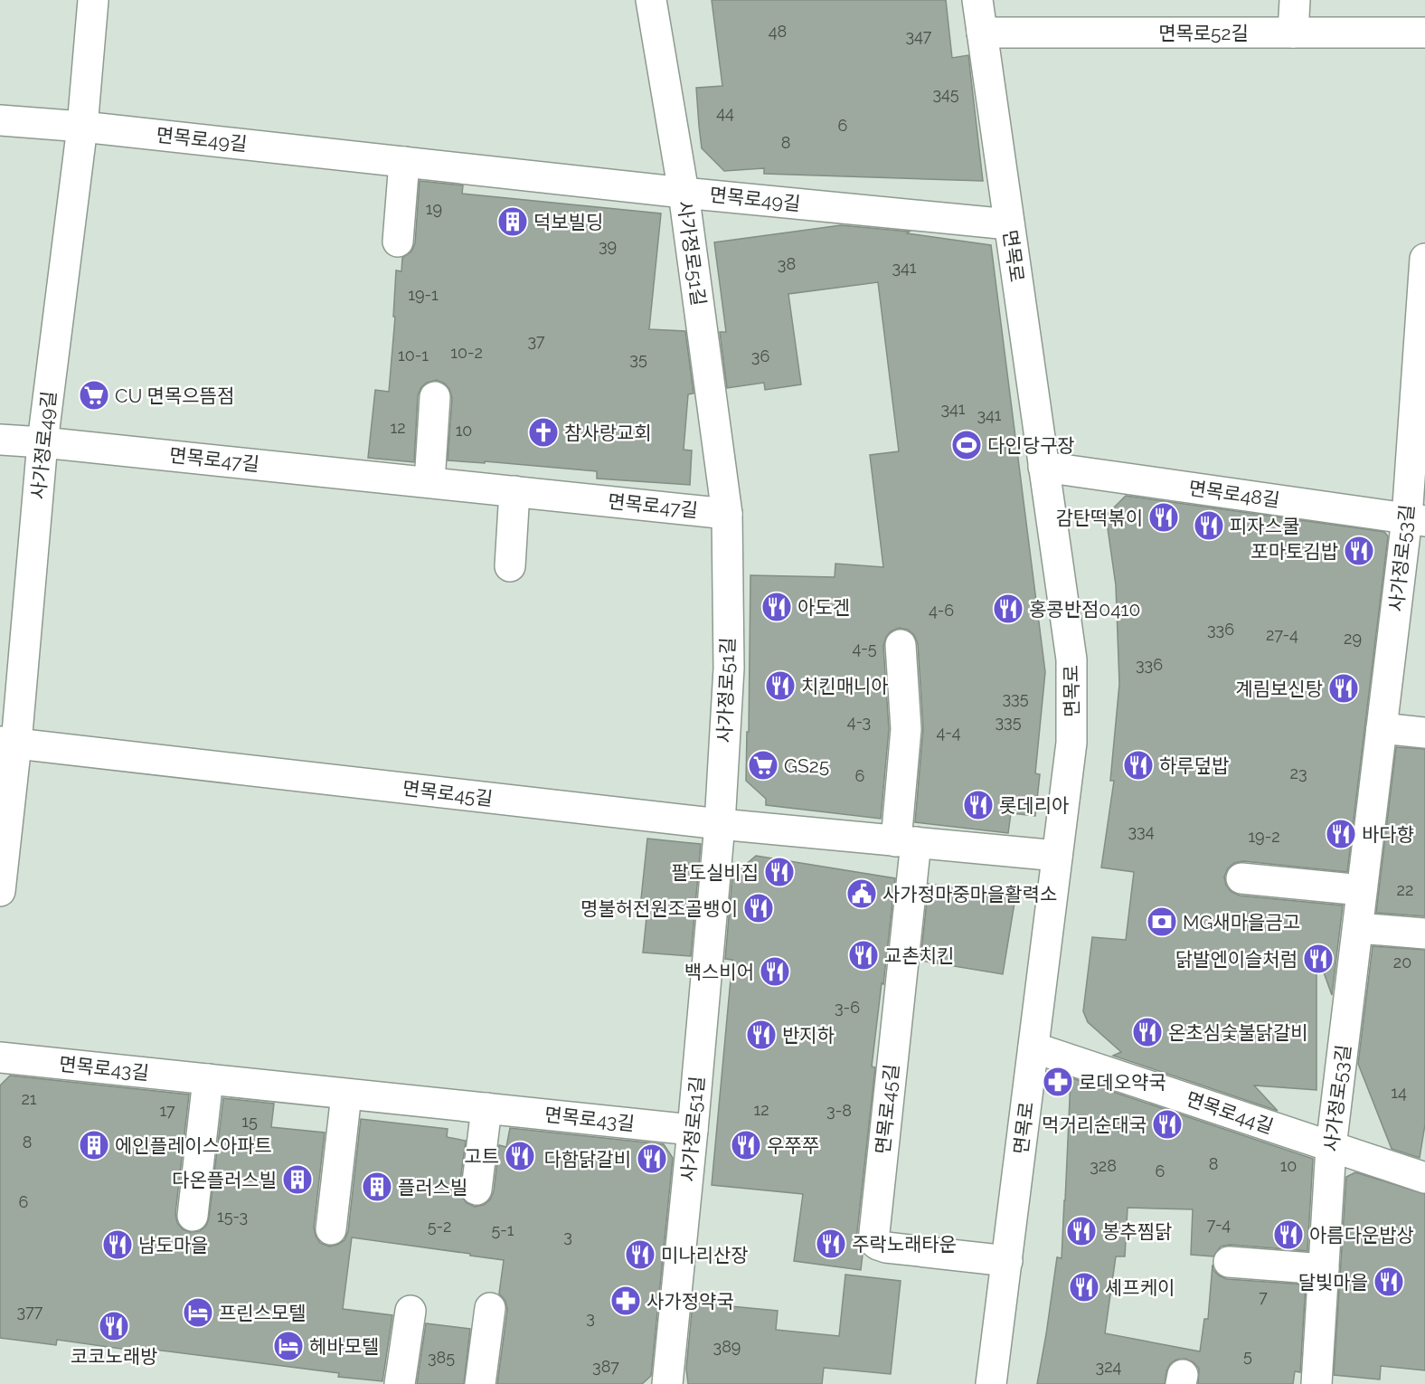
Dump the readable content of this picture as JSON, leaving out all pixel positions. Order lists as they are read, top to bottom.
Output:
{
  "streets": {
    "street": [
      "면목로52길",
      "면목로49길",
      "사가정로51길",
      "면목로",
      "사가정로49길",
      "면목로47길",
      "면목로48길",
      "사가정로53길",
      "면목로45길",
      "면목로43길",
      "면목로44길"
    ]
  },
  "crossings": [
    ["면목로52길", "면목로"],
    ["면목로49길", "사가정로51길"],
    ["면목로49길", "면목로"],
    ["면목로49길", "사가정로49길"],
    ["사가정로51길", "면목로47길"],
    ["사가정로51길", "면목로45길"],
    ["사가정로51길", "면목로43길"],
    ["면목로", "면목로48길"],
    ["면목로", "면목로45길"],
    ["면목로", "면목로44길"],
    ["사가정로49길", "면목로47길"],
    ["사가정로49길", "면목로45길"],
    ["면목로48길", "사가정로53길"],
    ["사가정로53길", "면목로44길"]
  ],
  "places": {
    "building": [
      "덕보빌딩",
      "에인플레이스아파트",
      "다온플러스빌",
      "플러스빌"
    ],
    "supermarket": ["CU 면목으뜸점", "GS25"],
    "church": ["참사랑교회"],
    "sports": ["다인당구장"],
    "restaurant": [
      "감탄떡볶이",
      "피자스쿨",
      "포마토김밥",
      "아도겐",
      "홍콩반점0410",
      "치킨매니아",
      "계림보신탕",
      "하루덮밥",
      "롯데리아",
      "바다향",
      "팔도실비집",
      "명불허전원조골뱅이",
      "교촌치킨",
      "닭발엔이슬처럼",
      "백스비어",
      "온초심숯불닭갈비",
      "반지하",
      "먹거리순대국",
      "우쭈쭈",
      "고트",
      "다함닭갈비",
      "봉추찜닭",
      "아름다운밥상",
      "주락노래타운",
      "남도마을",
      "미나리산장",
      "달빛마을",
      "셰프케이",
      "코코노래방"
    ],
    "public building": ["사가정마중마을활력소"],
    "bank": ["MG새마을금고"],
    "pharmacy": ["로데오약국", "사가정약국"],
    "hotel": ["프린스모텔", "헤바모텔"]
  },
  "house_numbers": [
    "48",
    "347",
    "345",
    "44",
    "6",
    "8",
    "19",
    "39",
    "38",
    "341",
    "19-1",
    "37",
    "10-2",
    "10-1",
    "36",
    "35",
    "341",
    "341",
    "12",
    "10",
    "4-6",
    "336",
    "27-4",
    "29",
    "4-5",
    "336",
    "335",
    "4-3",
    "335",
    "4-4",
    "23",
    "6",
    "334",
    "19-2",
    "22",
    "20",
    "3-6",
    "14",
    "21",
    "12",
    "17",
    "3-8",
    "15",
    "8",
    "8",
    "328",
    "10",
    "6",
    "6",
    "15-3",
    "7-4",
    "5-2",
    "5-1",
    "3",
    "7",
    "377",
    "3",
    "389",
    "5",
    "385",
    "387",
    "324"
  ]
}
